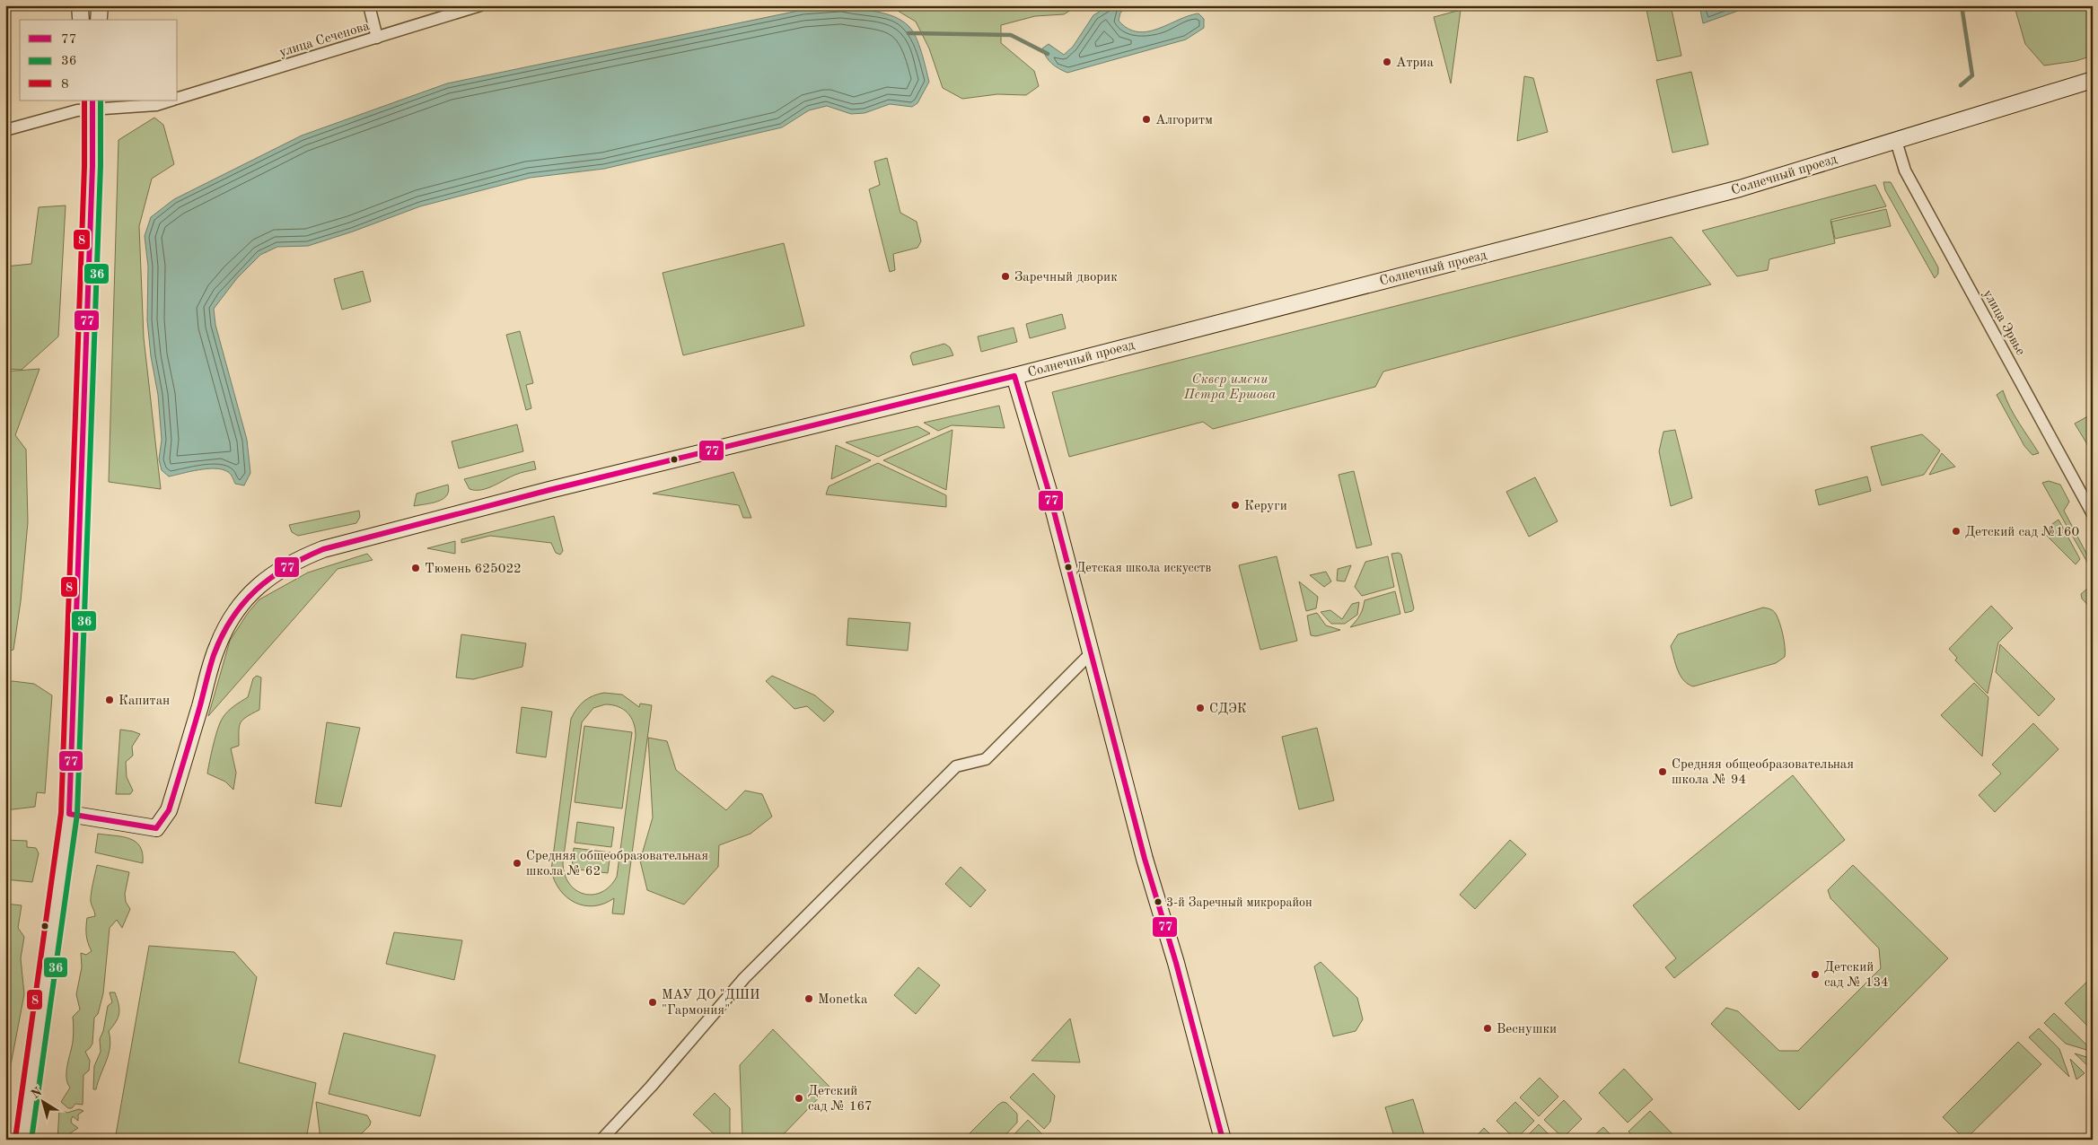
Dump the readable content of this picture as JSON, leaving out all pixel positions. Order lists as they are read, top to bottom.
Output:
{
  "streets": {
    "street": ["улица Сеченова", "Солнечный проезд", "улица Эрвье"]
  },
  "crossings": [
    ["Солнечный проезд", "улица Эрвье"]
  ],
  "parks": ["Сквер имени Петра Ершова"],
  "places": [
    "Атриа",
    "Алгоритм",
    "Заречный дворик",
    "Керуги",
    "Детский сад №160",
    "Детская школа искусств",
    "Тюмень 625022",
    "Капитан",
    "СДЭК",
    "Средняя общеобразовательная школа № 94",
    "Средняя общеобразовательная школа № 62",
    "3-й Заречный микрорайон",
    "Детский сад № 134",
    "Monetka",
    "МАУ ДО \"ДШИ \"Гармония\"",
    "Веснушки",
    "Детский сад № 167"
  ],
  "lines": ["transit line 77", "transit line 36", "transit line 8"],
  "legend": ["77", "36", "8"],
  "north": "top left"
}
